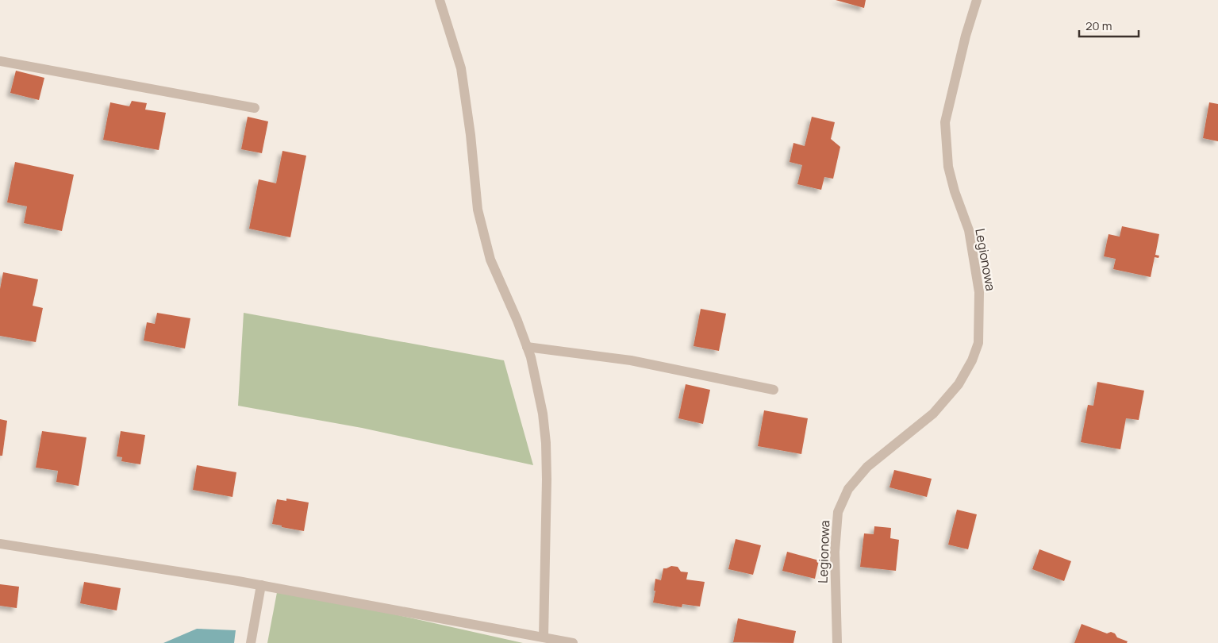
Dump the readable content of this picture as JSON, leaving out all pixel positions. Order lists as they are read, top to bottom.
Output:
{
  "streets": {
    "street": ["Legionowa"]
  },
  "scale_bar": "20 m"
}
